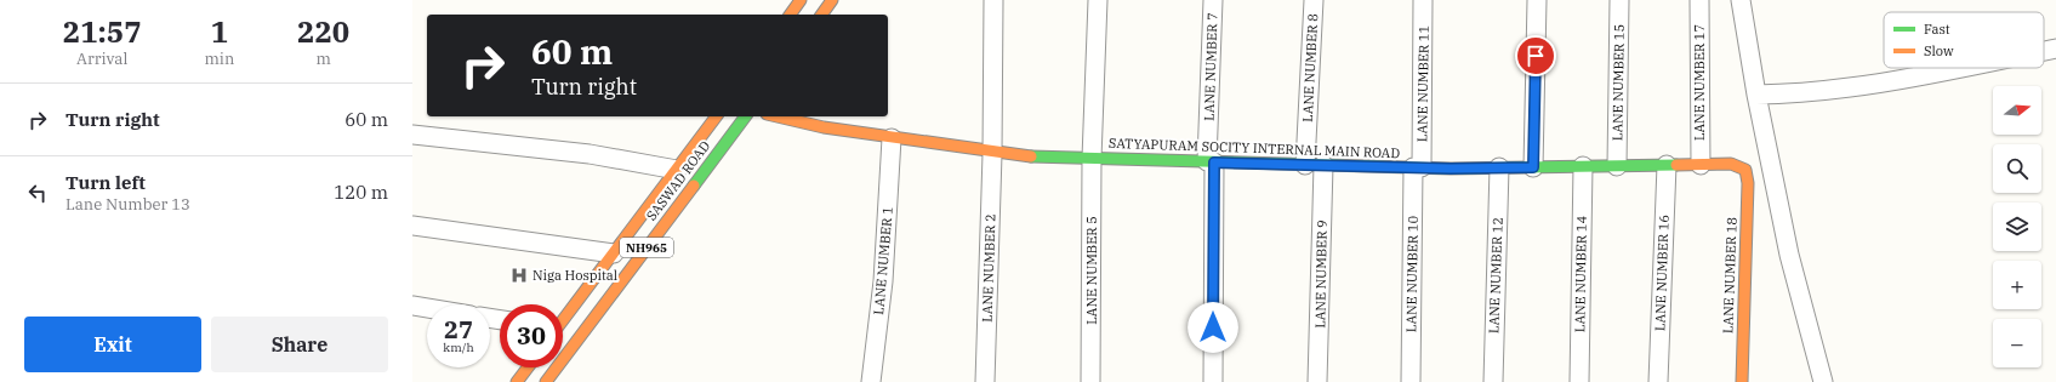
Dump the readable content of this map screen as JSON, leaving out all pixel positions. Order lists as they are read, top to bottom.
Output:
{
  "streets": {
    "main road": [
      "SATYAPURAM SOCITY INTERNAL MAIN ROAD",
      "SASWAD ROAD",
      "NH965",
      "LANE NUMBER 18"
    ],
    "street": [
      "LANE NUMBER 7",
      "LANE NUMBER 8",
      "LANE NUMBER 15",
      "LANE NUMBER 17",
      "LANE NUMBER 11",
      "LANE NUMBER 1",
      "LANE NUMBER 2",
      "LANE NUMBER 5",
      "LANE NUMBER 16",
      "LANE NUMBER 9",
      "LANE NUMBER 10",
      "LANE NUMBER 14",
      "LANE NUMBER 12"
    ]
  },
  "crossings": [
    ["LANE NUMBER 7", "SATYAPURAM SOCITY INTERNAL MAIN ROAD"],
    ["LANE NUMBER 8", "SATYAPURAM SOCITY INTERNAL MAIN ROAD"],
    ["LANE NUMBER 8", "LANE NUMBER 9"],
    ["LANE NUMBER 15", "SATYAPURAM SOCITY INTERNAL MAIN ROAD"],
    ["LANE NUMBER 17", "SATYAPURAM SOCITY INTERNAL MAIN ROAD"],
    ["LANE NUMBER 11", "SATYAPURAM SOCITY INTERNAL MAIN ROAD"],
    ["LANE NUMBER 11", "LANE NUMBER 10"],
    ["SATYAPURAM SOCITY INTERNAL MAIN ROAD", "LANE NUMBER 1"],
    ["SATYAPURAM SOCITY INTERNAL MAIN ROAD", "LANE NUMBER 2"],
    ["SATYAPURAM SOCITY INTERNAL MAIN ROAD", "LANE NUMBER 5"],
    ["SATYAPURAM SOCITY INTERNAL MAIN ROAD", "LANE NUMBER 16"],
    ["SATYAPURAM SOCITY INTERNAL MAIN ROAD", "LANE NUMBER 9"],
    ["SATYAPURAM SOCITY INTERNAL MAIN ROAD", "LANE NUMBER 10"],
    ["SATYAPURAM SOCITY INTERNAL MAIN ROAD", "LANE NUMBER 14"],
    ["SATYAPURAM SOCITY INTERNAL MAIN ROAD", "LANE NUMBER 12"],
    ["SATYAPURAM SOCITY INTERNAL MAIN ROAD", "LANE NUMBER 18"]
  ],
  "places": {
    "hospital": ["Niga Hospital"]
  },
  "legend": ["Fast", "Slow"],
  "north": "right",
  "page": {
    "eta": [
      "21:57",
      "Arrival",
      "1",
      "min",
      "220",
      "m"
    ],
    "turn": ["60 m", "Turn right"],
    "list": [
      {
        "name": "Turn right",
        "value": "60 m"
      },
      {
        "name": "Turn left",
        "note": "Lane Number 13",
        "value": "120 m"
      }
    ],
    "map_buttons": ["+", "−"],
    "speed": "27 km/h",
    "limit": "30",
    "buttons": ["Exit", "Share"]
  }
}
